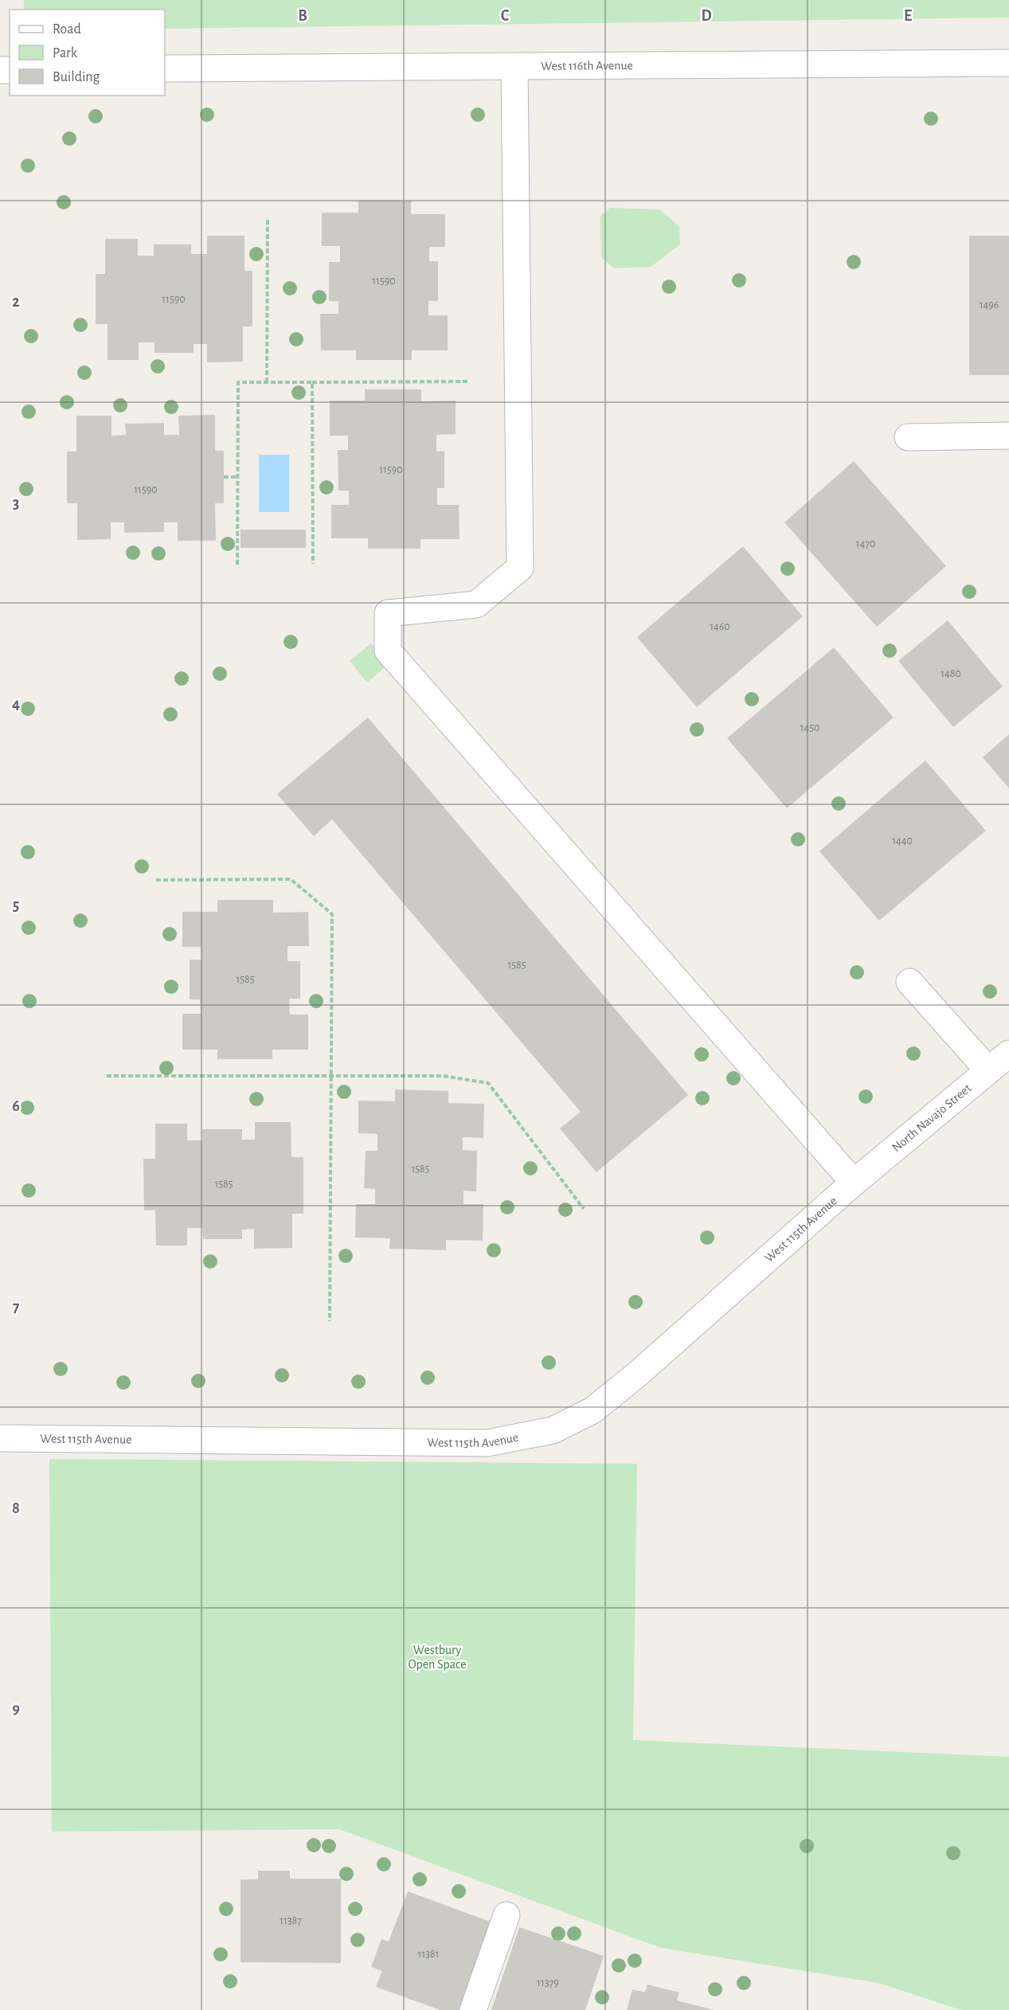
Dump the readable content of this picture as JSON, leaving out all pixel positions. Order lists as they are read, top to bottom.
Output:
{
  "streets": {
    "street": ["West 116th Avenue", "North Navajo Street", "West 115th Avenue"]
  },
  "crossings": [
    ["North Navajo Street", "West 115th Avenue"]
  ],
  "parks": ["Westbury Open Space"],
  "house_numbers": [
    "11590",
    "11590",
    "1496",
    "11590",
    "11590",
    "1470",
    "1460",
    "1480",
    "1450",
    "1440",
    "1585",
    "1585",
    "1585",
    "1585",
    "11387",
    "11381",
    "11379"
  ],
  "legend": ["Road", "Park", "Building"],
  "grid": {
    "columns": [
      "B",
      "C",
      "D",
      "E"
    ],
    "rows": [
      "2",
      "3",
      "4",
      "5",
      "6",
      "7",
      "8",
      "9"
    ]
  }
}
